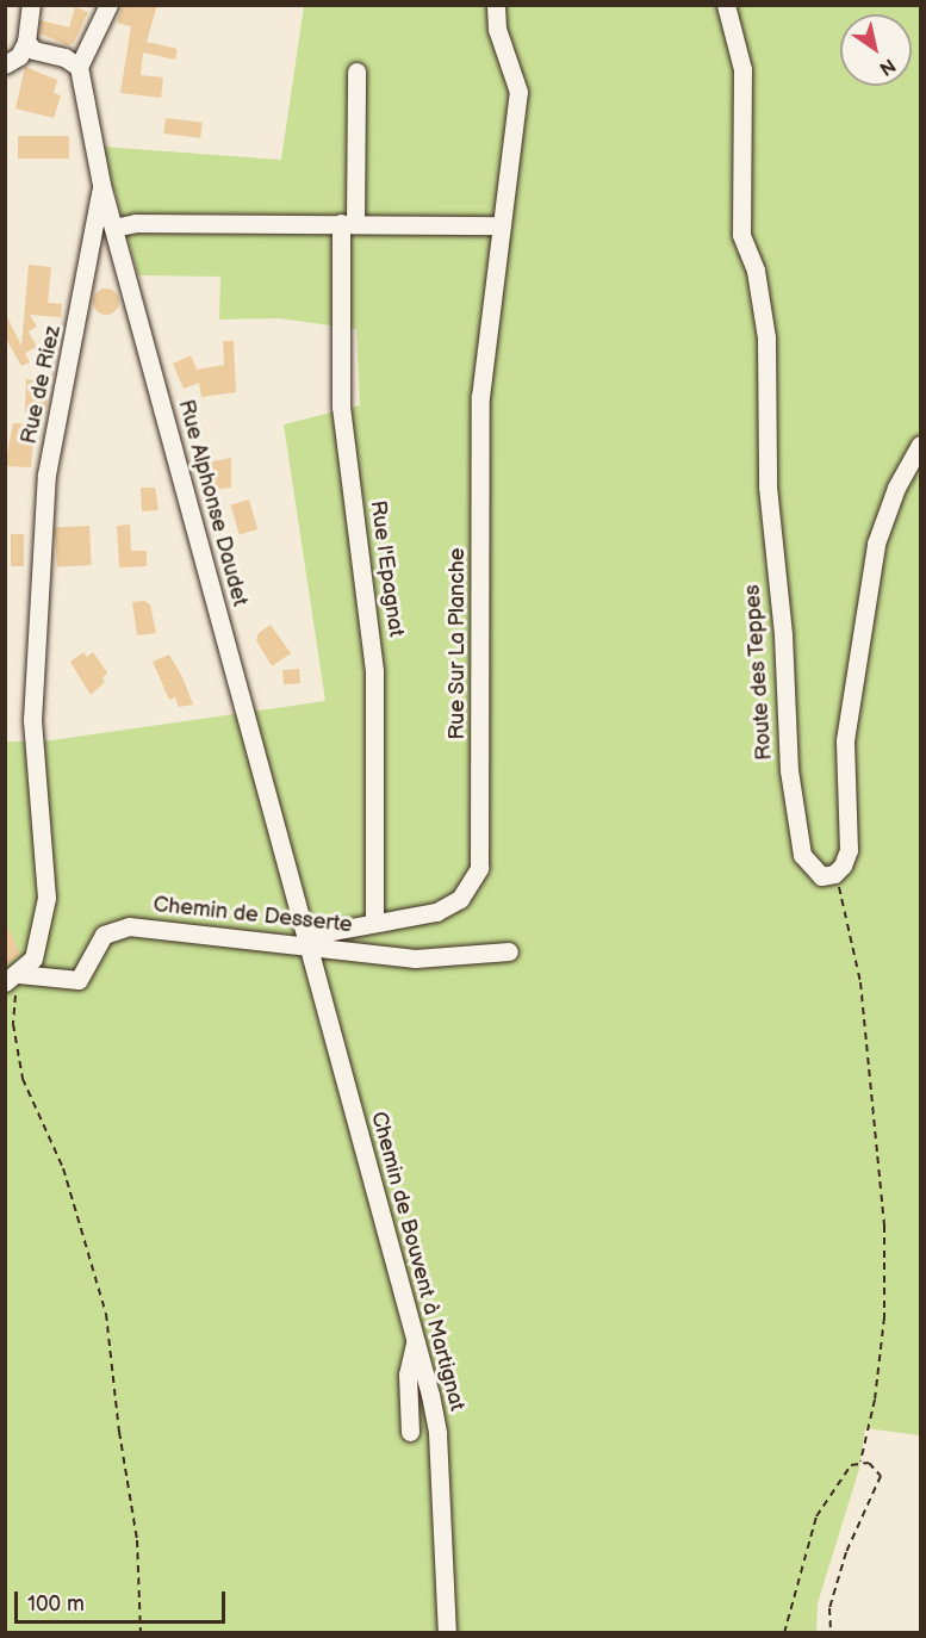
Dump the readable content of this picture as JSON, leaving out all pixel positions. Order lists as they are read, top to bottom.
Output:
{
  "streets": {
    "street": [
      "Rue de Riez",
      "Rue Alphonse Daudet",
      "Rue l'Epagnat",
      "Rue Sur La Planche",
      "Route des Teppes",
      "Chemin de Desserte",
      "Chemin de Bouvent à Martignat"
    ]
  },
  "crossings": [
    ["Rue de Riez", "Rue Alphonse Daudet"],
    ["Rue de Riez", "Chemin de Desserte"],
    ["Rue Alphonse Daudet", "Rue Sur La Planche"],
    ["Rue Alphonse Daudet", "Chemin de Desserte"],
    ["Rue Alphonse Daudet", "Chemin de Bouvent à Martignat"],
    ["Rue l'Epagnat", "Rue Sur La Planche"],
    ["Rue Sur La Planche", "Chemin de Desserte"],
    ["Rue Sur La Planche", "Chemin de Bouvent à Martignat"],
    ["Chemin de Desserte", "Chemin de Bouvent à Martignat"]
  ],
  "scale_bar": "100 m",
  "north": "bottom right"
}
